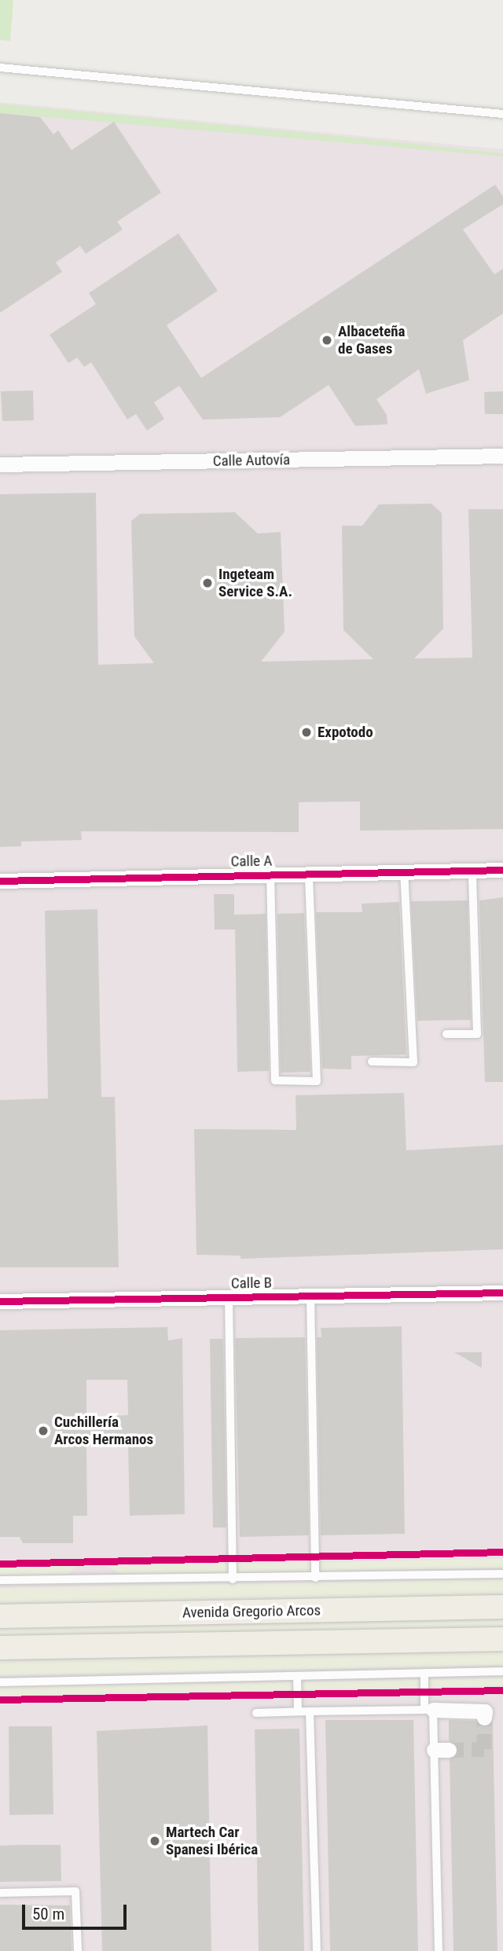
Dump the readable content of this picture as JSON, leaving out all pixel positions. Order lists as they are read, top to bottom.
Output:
{
  "streets": {
    "main road": ["Avenida Gregorio Arcos"],
    "street": ["Calle Autovía", "Calle A", "Calle B"]
  },
  "places": [
    "Albaceteña de Gases",
    "Ingeteam Service S.A.",
    "Expotodo",
    "Cuchillería Arcos Hermanos",
    "Martech Car Spanesi Ibérica"
  ],
  "scale_bar": "50 m"
}
